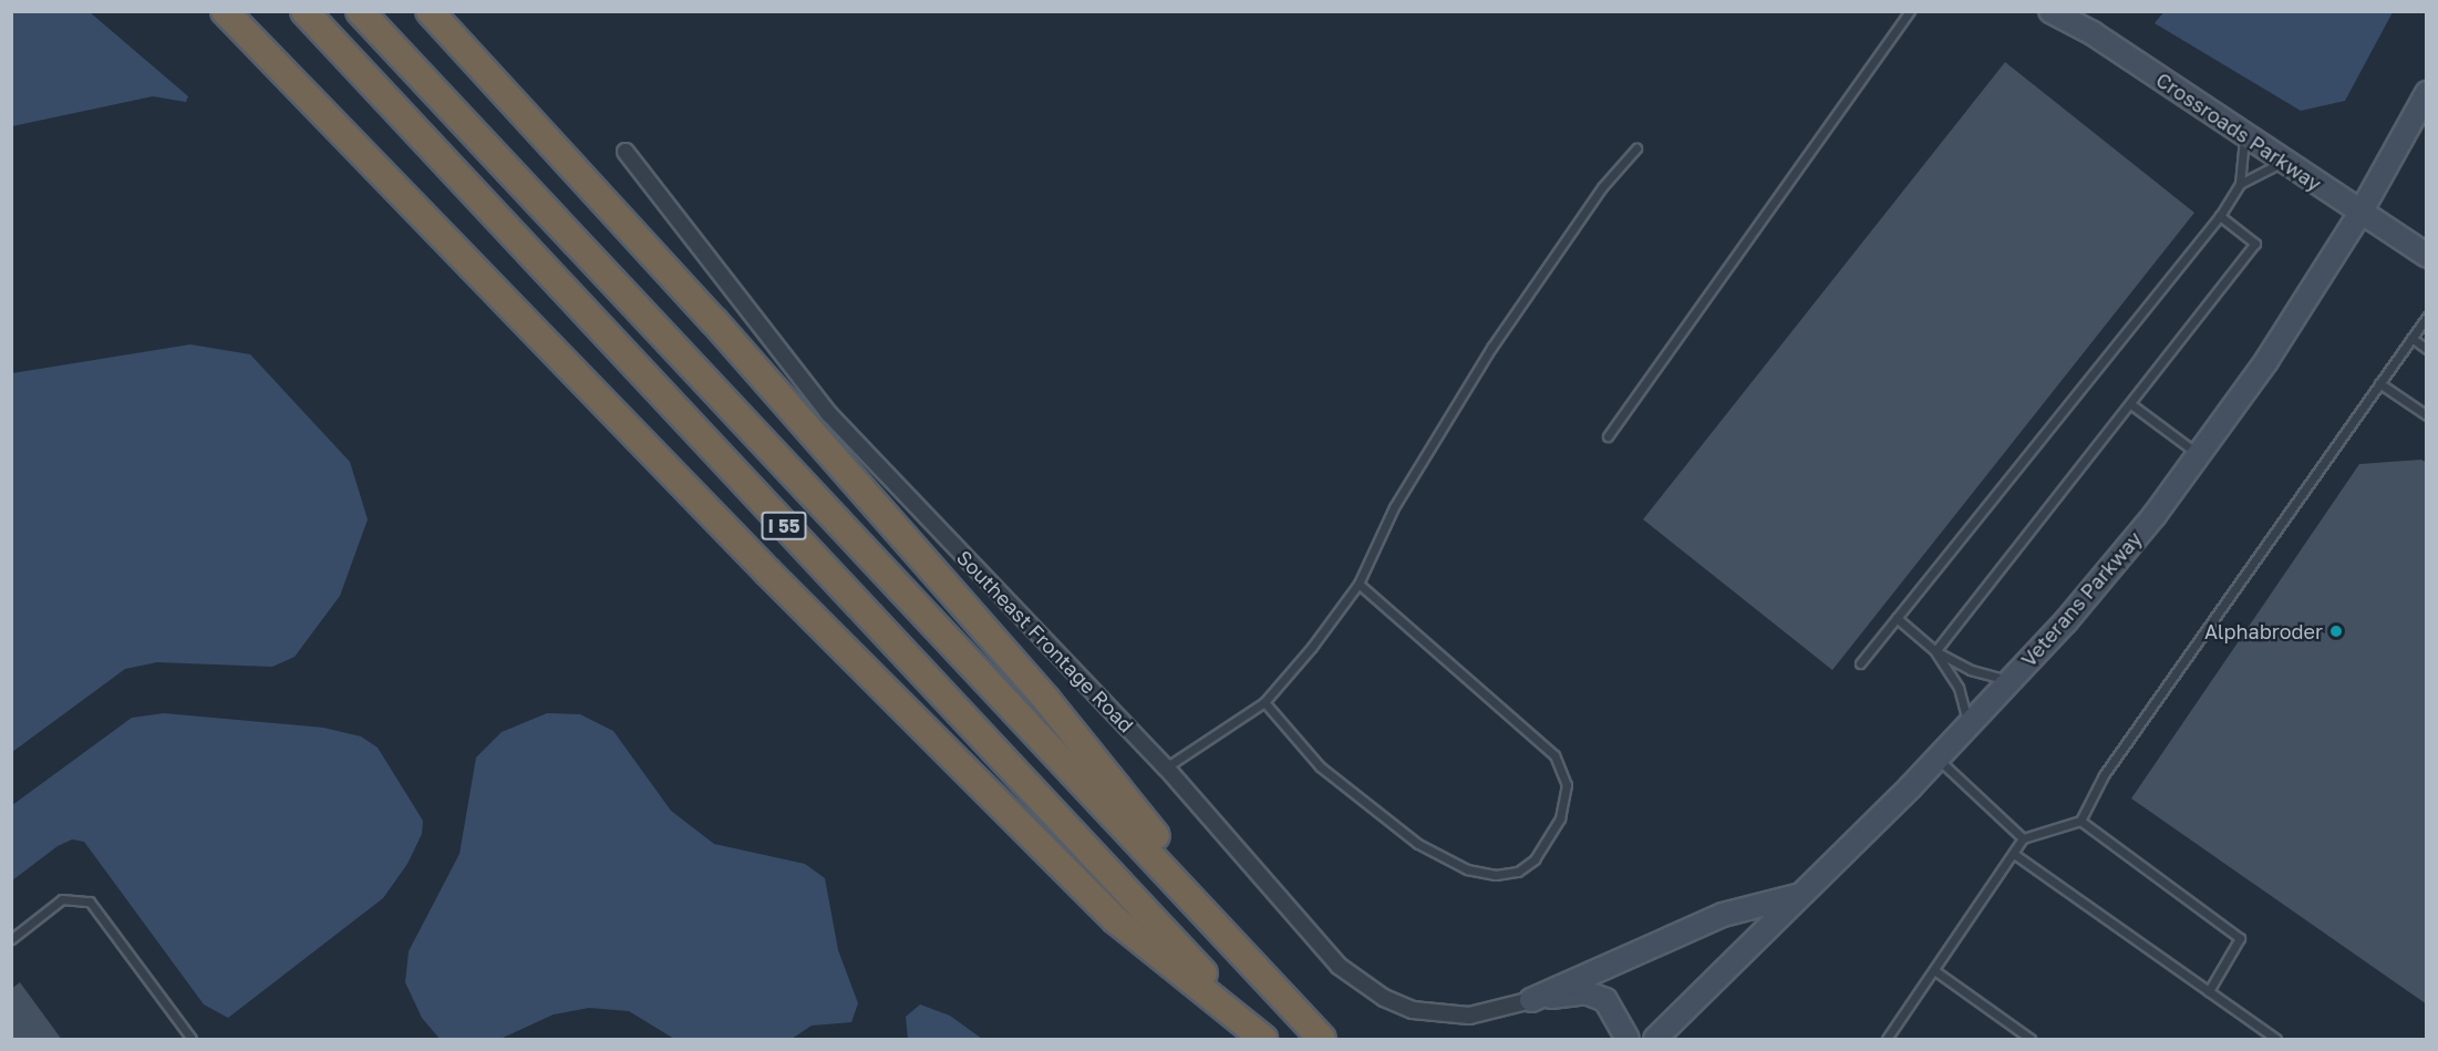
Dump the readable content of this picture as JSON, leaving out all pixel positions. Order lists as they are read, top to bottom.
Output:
{
  "streets": {
    "highway": ["I 55"],
    "main road": ["Crossroads Parkway", "Veterans Parkway"],
    "street": ["Southeast Frontage Road"]
  },
  "crossings": [
    ["Crossroads Parkway", "Veterans Parkway"]
  ],
  "places": ["Alphabroder"]
}
